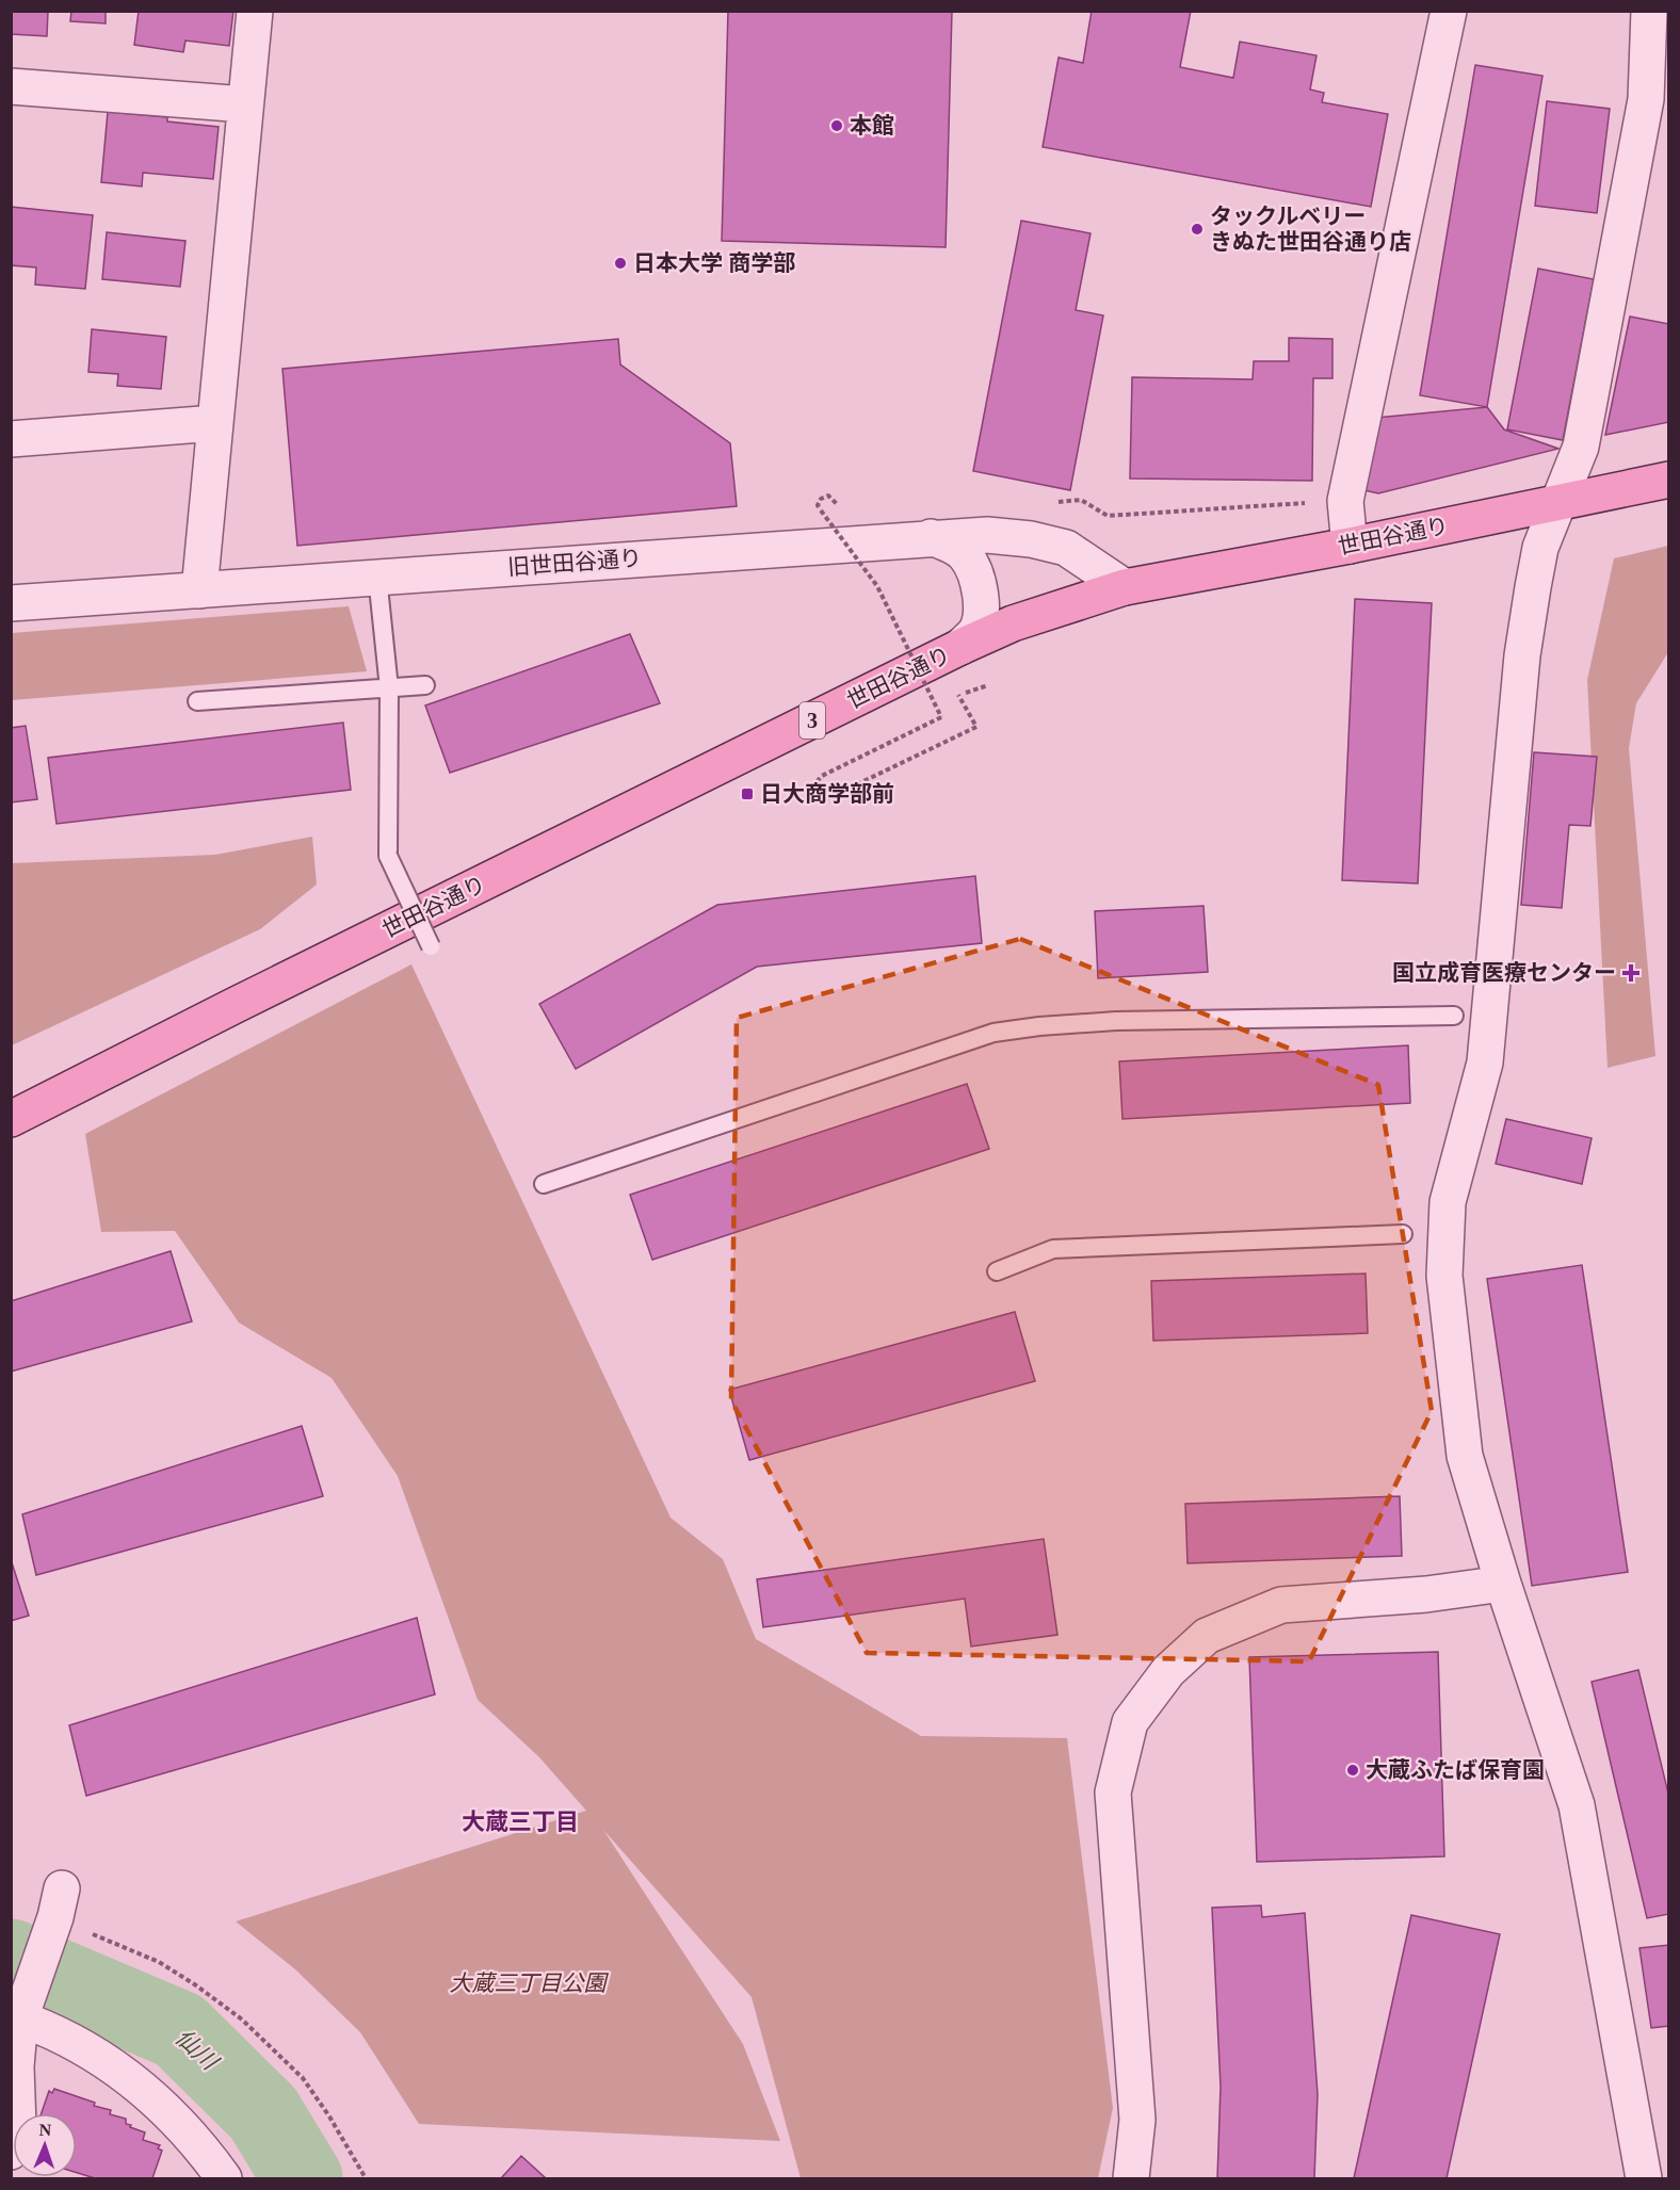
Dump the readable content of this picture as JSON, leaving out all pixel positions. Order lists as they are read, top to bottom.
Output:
{
  "streets": {
    "main road": ["世田谷通り", "3"],
    "street": ["旧世田谷通り"]
  },
  "crossings": [
    ["世田谷通り", "旧世田谷通り"]
  ],
  "districts": ["大蔵三丁目"],
  "water": ["仙川"],
  "parks": ["大蔵三丁目公園"],
  "places": {
    "other": [
      "本館",
      "タックルベリー きぬた世田谷通り店",
      "日本大学 商学部",
      "大蔵ふたば保育園"
    ],
    "transit": ["日大商学部前"],
    "health": ["国立成育医療センター"]
  },
  "north": "top"
}
